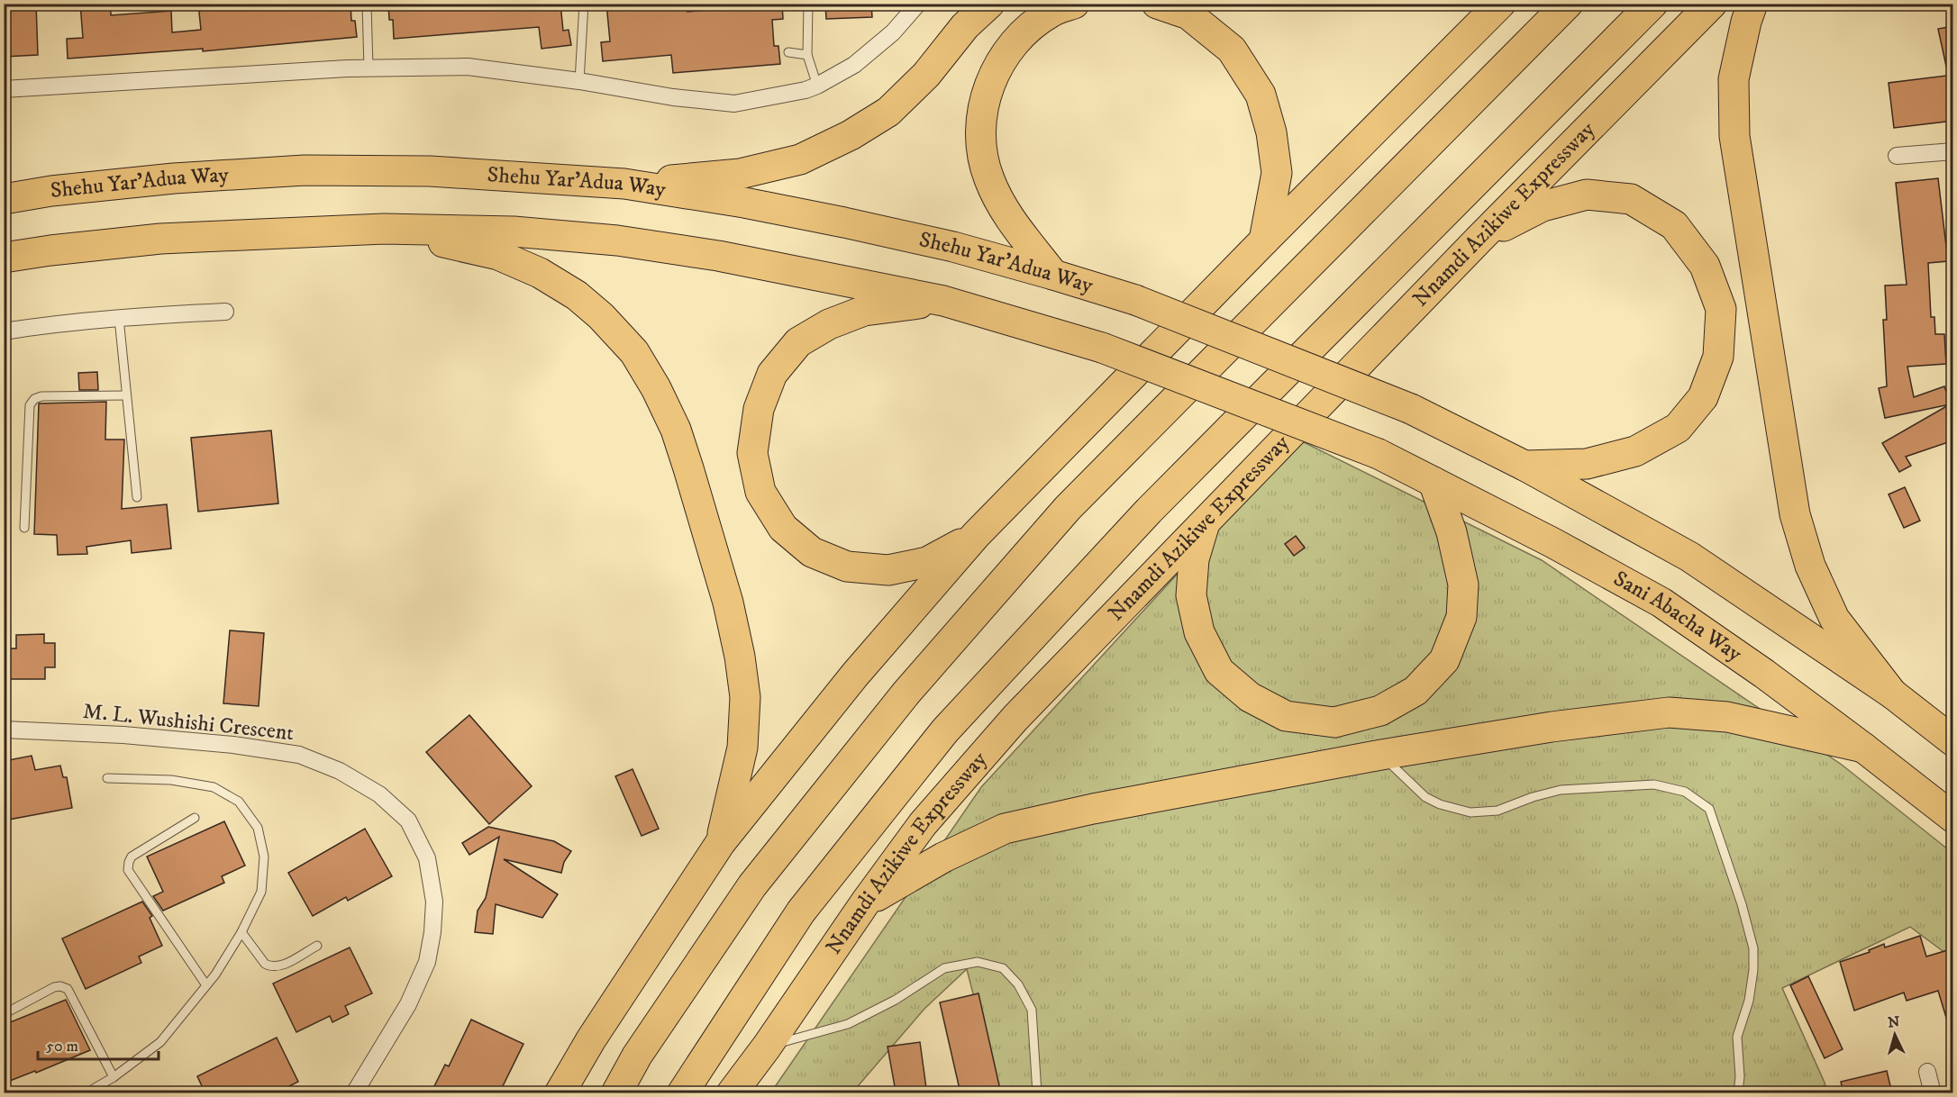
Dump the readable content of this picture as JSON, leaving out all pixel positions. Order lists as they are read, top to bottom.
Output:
{
  "streets": {
    "highway": ["Shehu Yar'Adua Way", "Nnamdi Azikiwe Expressway", "Sani Abacha Way"],
    "street": ["M. L. Wushishi Crescent"]
  },
  "scale_bar": "50 m",
  "north": "top"
}
